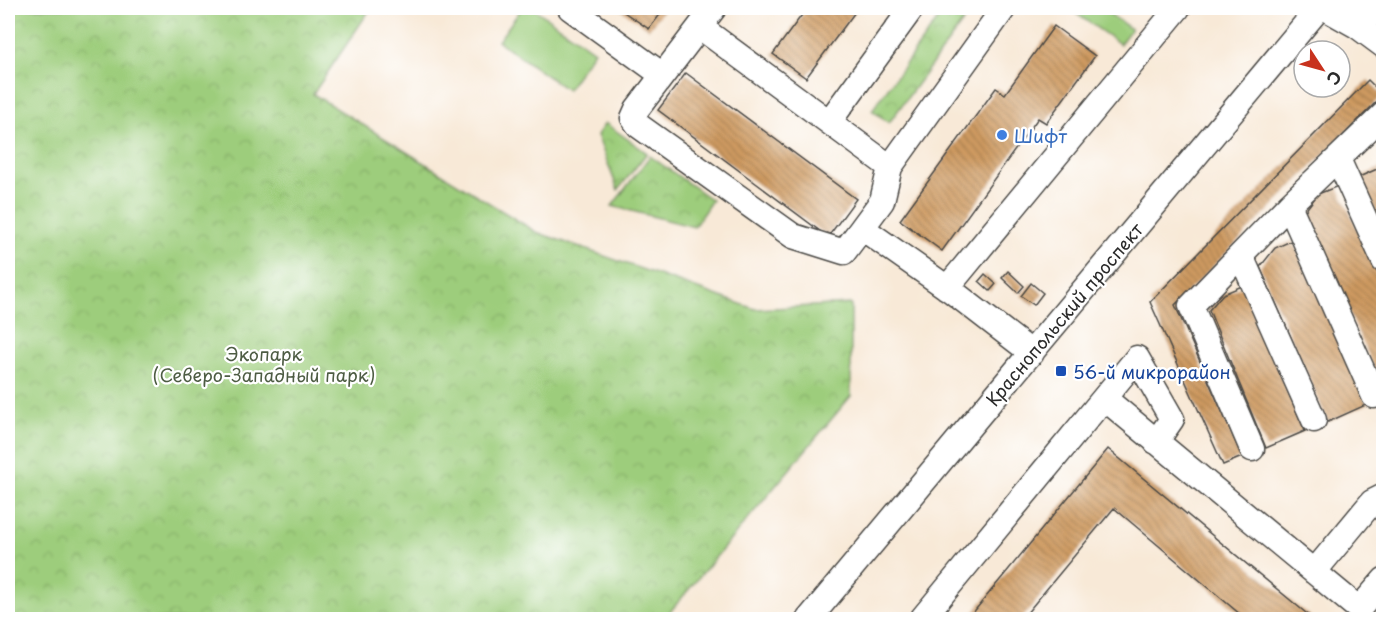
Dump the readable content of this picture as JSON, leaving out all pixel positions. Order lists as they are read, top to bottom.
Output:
{
  "streets": {
    "street": ["Краснопольский проспект"]
  },
  "parks": ["Экопарк (Северо-Западный парк)"],
  "places": {
    "other": ["Шифт"],
    "transit": ["56-й микрорайон"]
  },
  "north": "bottom right"
}
